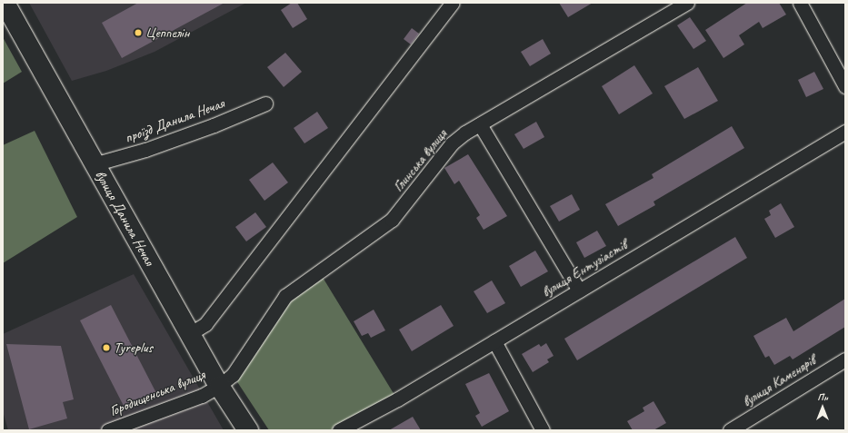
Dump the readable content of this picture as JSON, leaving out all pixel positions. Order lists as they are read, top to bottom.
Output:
{
  "streets": {
    "main road": ["вулиця Данила Нечая"],
    "street": [
      "проїзд Данила Нечая",
      "Глинська вулиця",
      "вулиця Ентузіастів",
      "вулиця Каменярів",
      "Городищенська вулиця"
    ]
  },
  "crossings": [
    ["проїзд Данила Нечая", "вулиця Данила Нечая"],
    ["Глинська вулиця", "вулиця Данила Нечая"],
    ["Глинська вулиця", "Городищенська вулиця"],
    ["вулиця Данила Нечая", "Городищенська вулиця"]
  ],
  "places": ["Цеппелін", "Tyreplus"],
  "north": "top"
}
